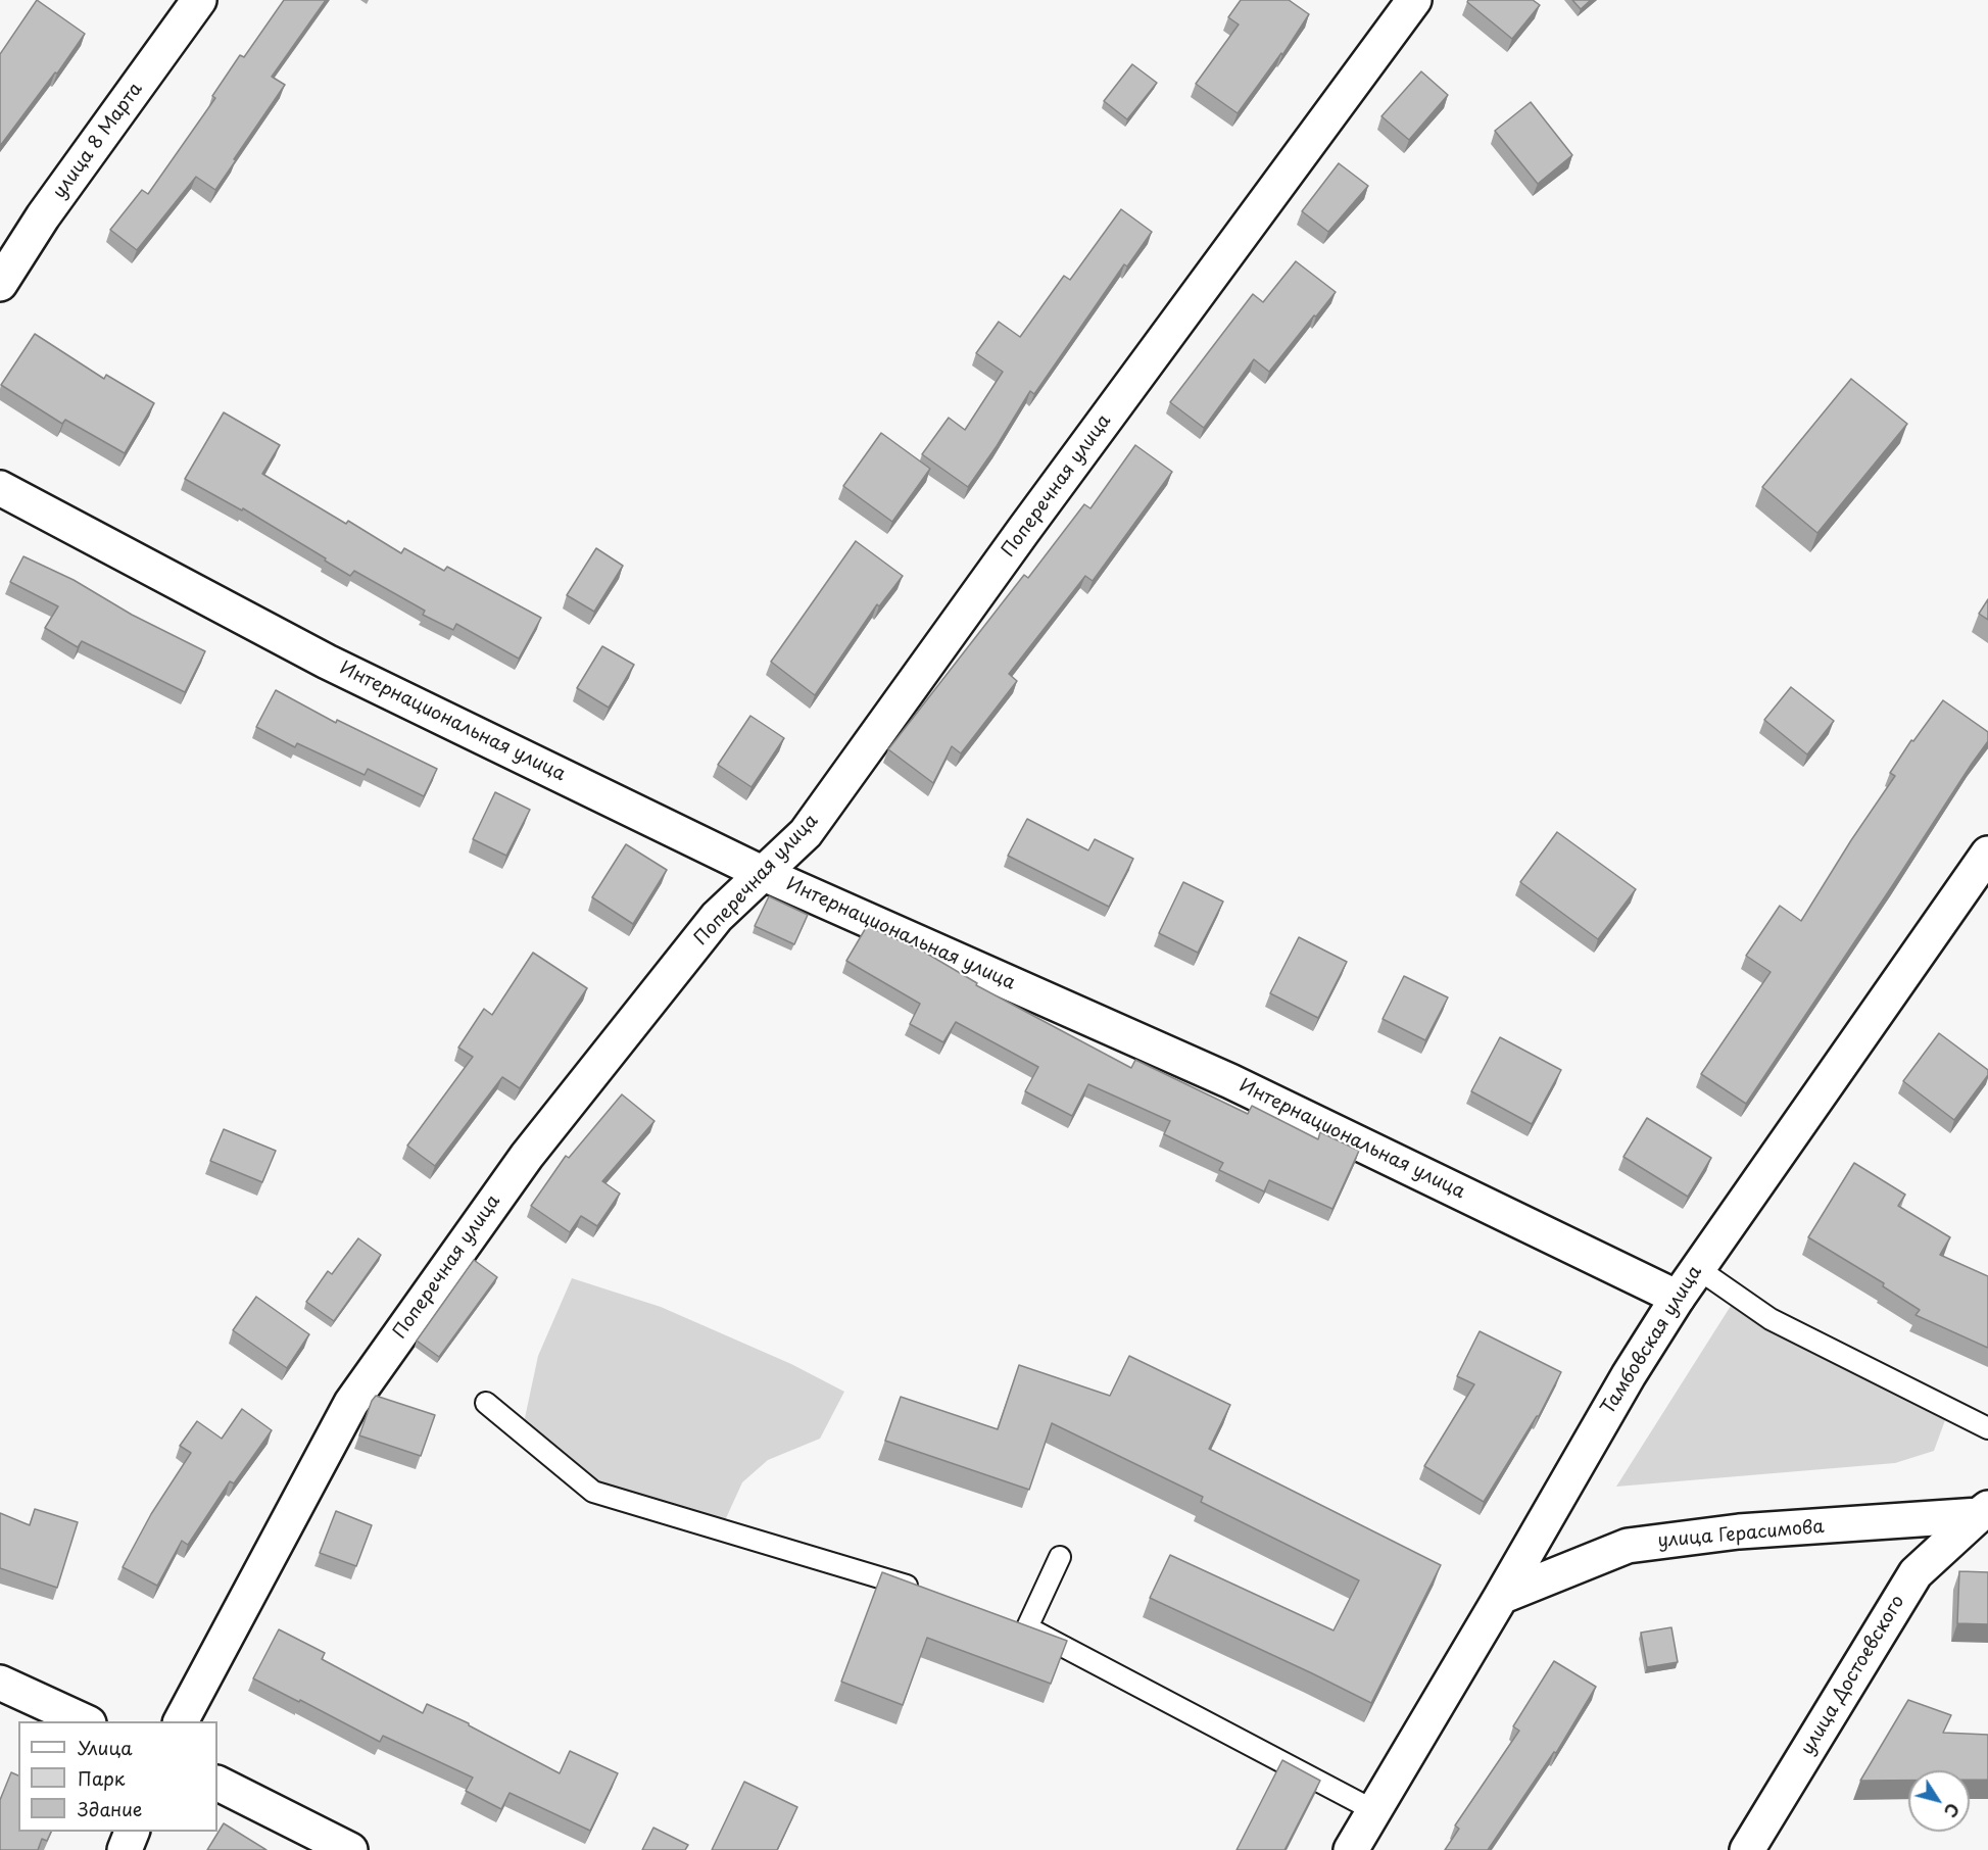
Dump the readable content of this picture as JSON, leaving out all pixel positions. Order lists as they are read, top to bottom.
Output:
{
  "streets": {
    "street": [
      "улица 8 Марта",
      "Поперечная улица",
      "Интернациональная улица",
      "Тамбовская улица",
      "улица Герасимова",
      "улица Достоевского"
    ]
  },
  "crossings": [
    ["Поперечная улица", "Интернациональная улица"],
    ["Интернациональная улица", "Тамбовская улица"],
    ["Тамбовская улица", "улица Герасимова"],
    ["улица Герасимова", "улица Достоевского"]
  ],
  "legend": ["Улица", "Парк", "Здание"],
  "north": "bottom right"
}
